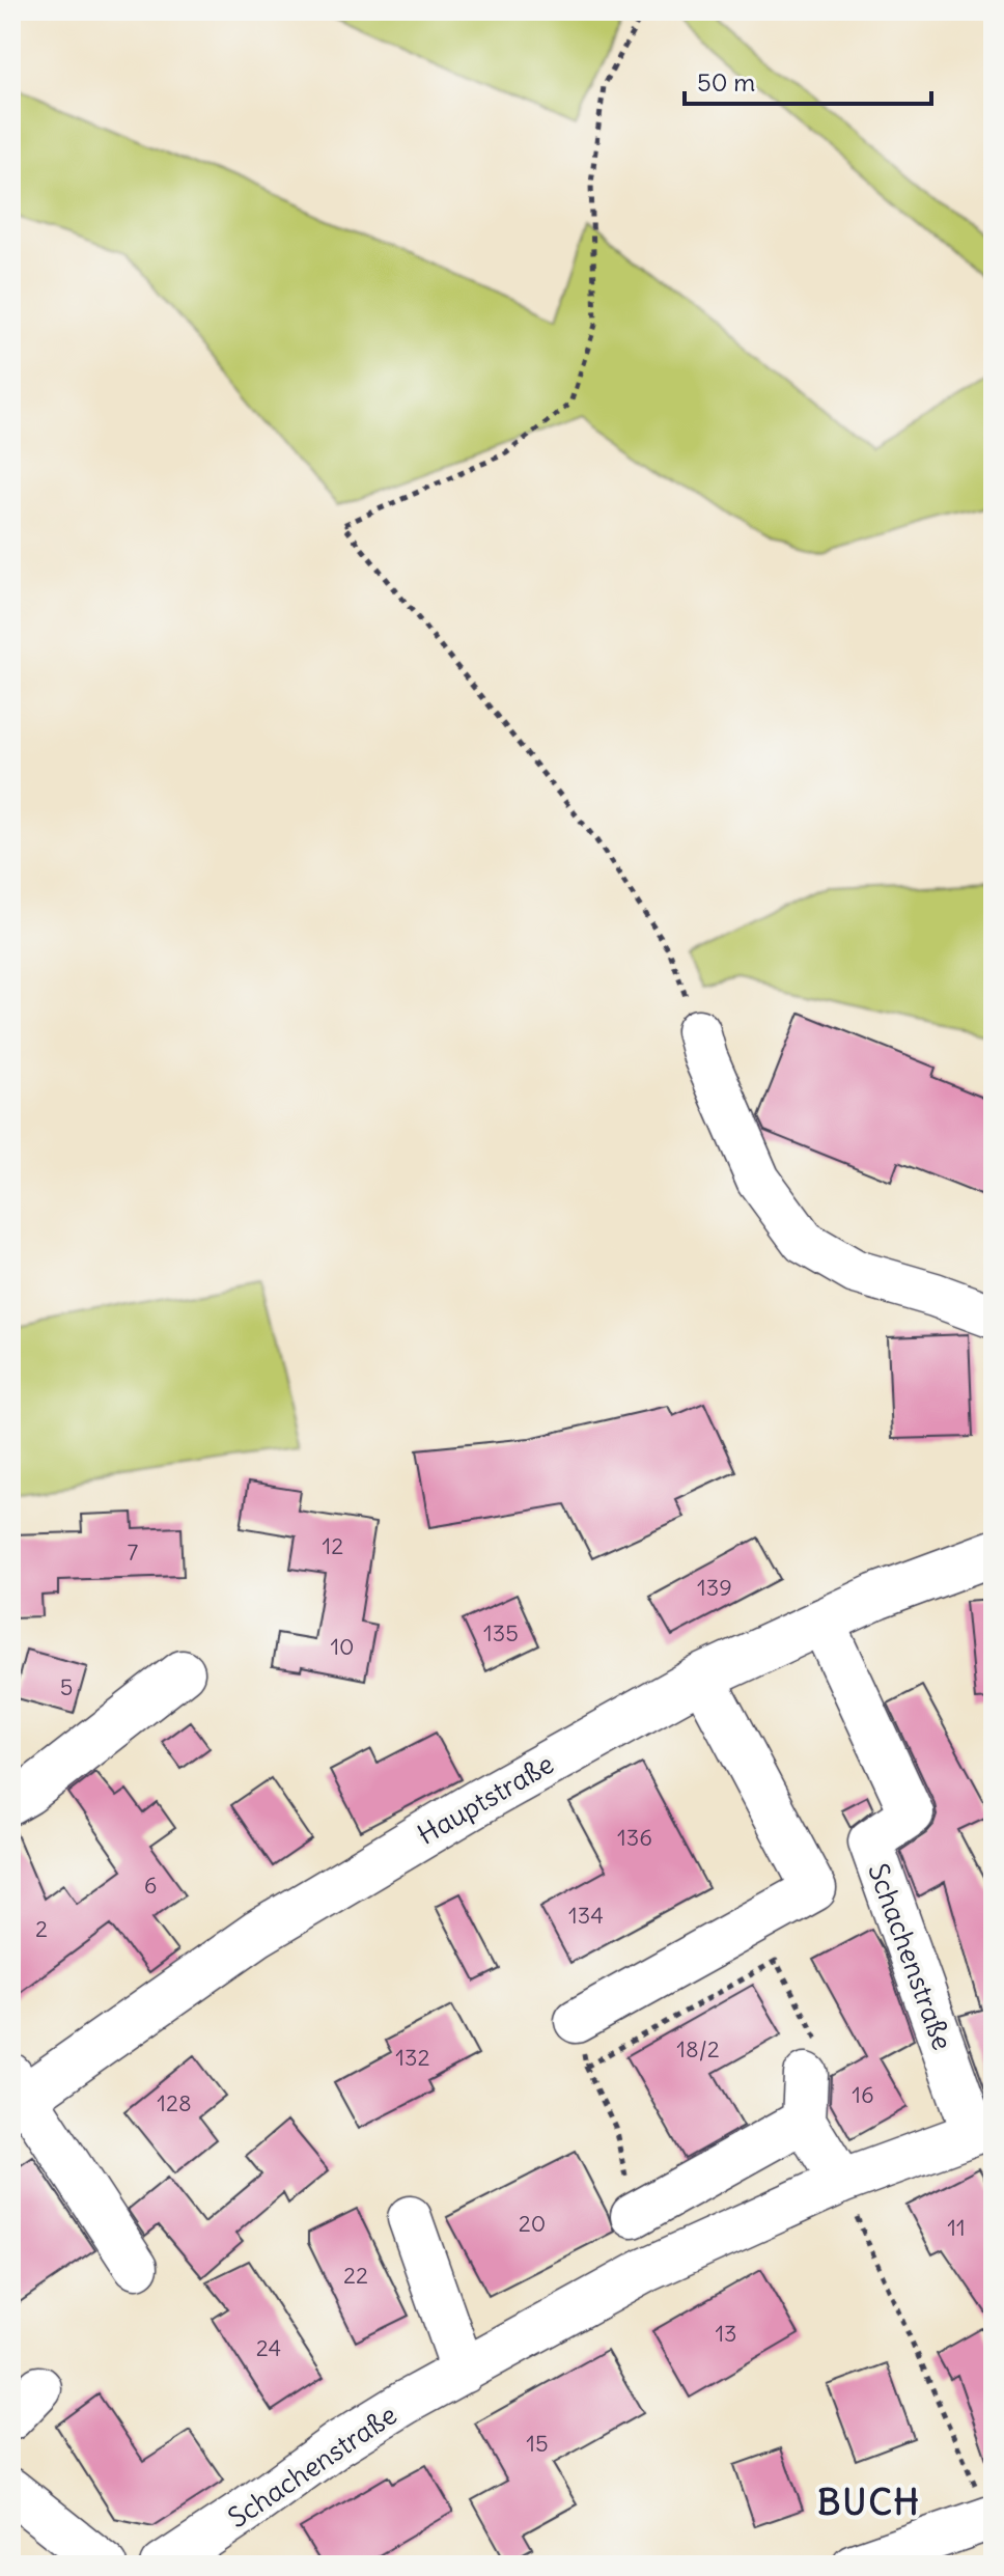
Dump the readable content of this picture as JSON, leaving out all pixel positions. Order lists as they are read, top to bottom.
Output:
{
  "streets": {
    "main road": ["Hauptstraße"],
    "street": ["Schachenstraße"]
  },
  "crossings": [
    ["Hauptstraße", "Schachenstraße"]
  ],
  "districts": ["BUCH"],
  "house_numbers": [
    "12",
    "7",
    "139",
    "135",
    "10",
    "5",
    "136",
    "6",
    "134",
    "2",
    "18/2",
    "132",
    "16",
    "128",
    "20",
    "11",
    "22",
    "13",
    "24",
    "15"
  ],
  "scale_bar": "50 m"
}
